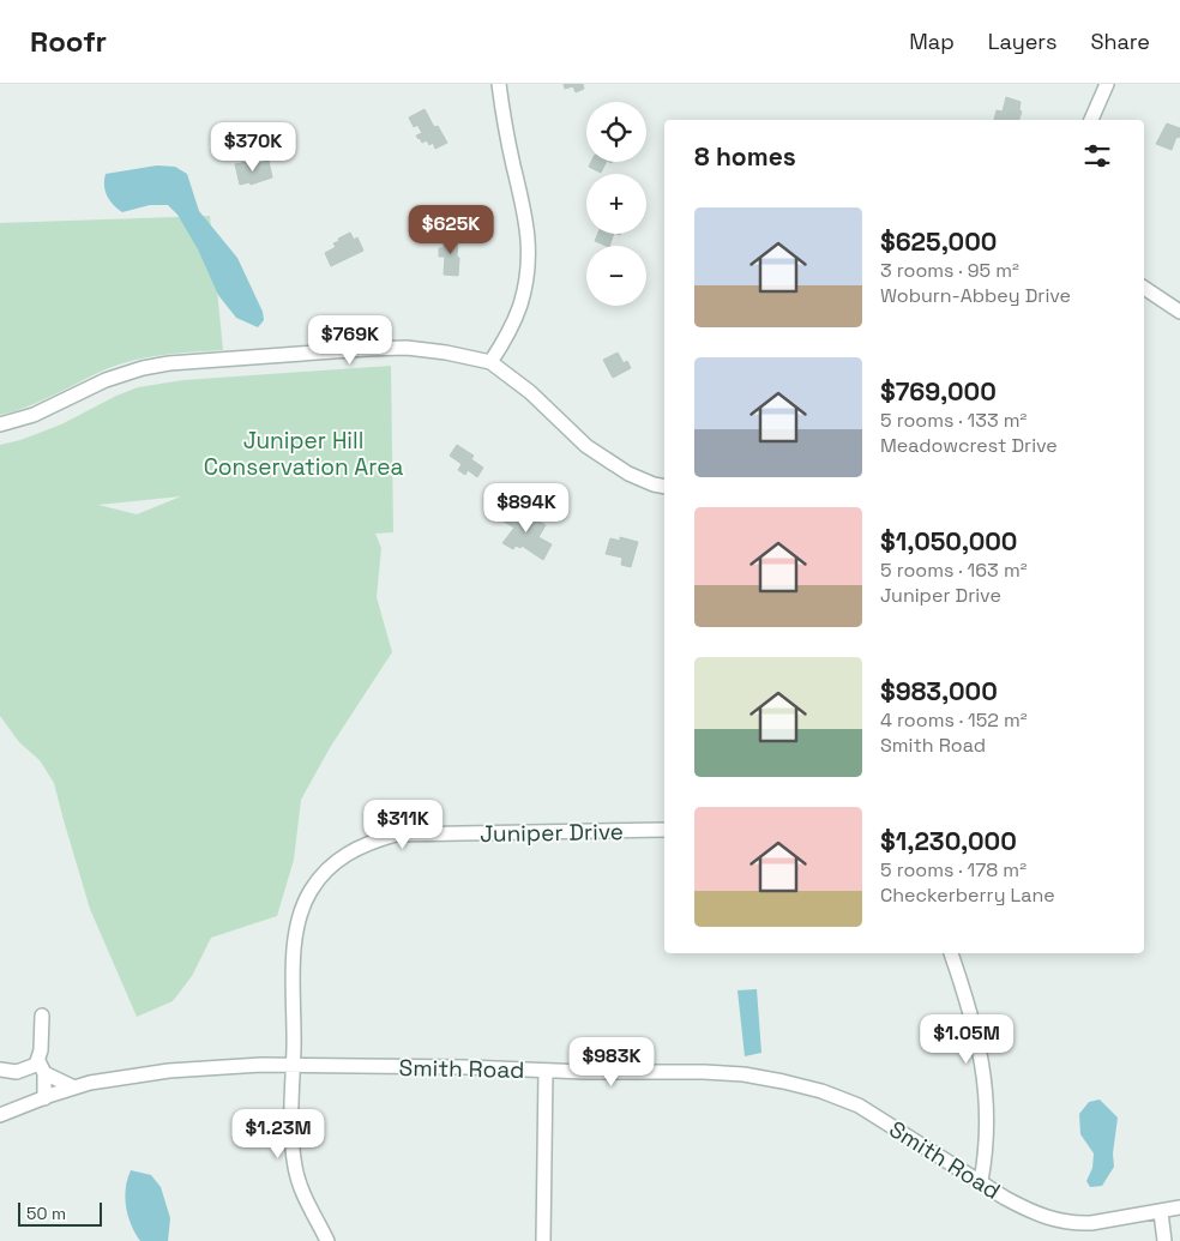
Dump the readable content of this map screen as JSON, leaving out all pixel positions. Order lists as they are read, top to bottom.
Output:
{
  "streets": {
    "street": ["Juniper Drive", "Smith Road"]
  },
  "crossings": [
    ["Juniper Drive", "Smith Road"]
  ],
  "parks": ["Juniper Hill Conservation Area"],
  "scale_bar": "50 m",
  "page": {
    "header": "Roofr",
    "nav": ["Map", "Layers", "Share"],
    "map_buttons": ["+", "−"],
    "heading": "8 homes",
    "price": [
      "$370K",
      "$625K",
      "$769K",
      "$894K",
      "$311K",
      "$1.05M",
      "$983K",
      "$1.23M"
    ],
    "list": [
      {
        "name": "$625,000",
        "note": "3 rooms · 95 m² · Woburn-Abbey Drive"
      },
      {
        "name": "$769,000",
        "note": "5 rooms · 133 m² · Meadowcrest Drive"
      },
      {
        "name": "$1,050,000",
        "note": "5 rooms · 163 m² · Juniper Drive"
      },
      {
        "name": "$983,000",
        "note": "4 rooms · 152 m² · Smith Road"
      },
      {
        "name": "$1,230,000",
        "note": "5 rooms · 178 m² · Checkerberry Lane"
      }
    ],
    "scale": "50 m"
  }
}
